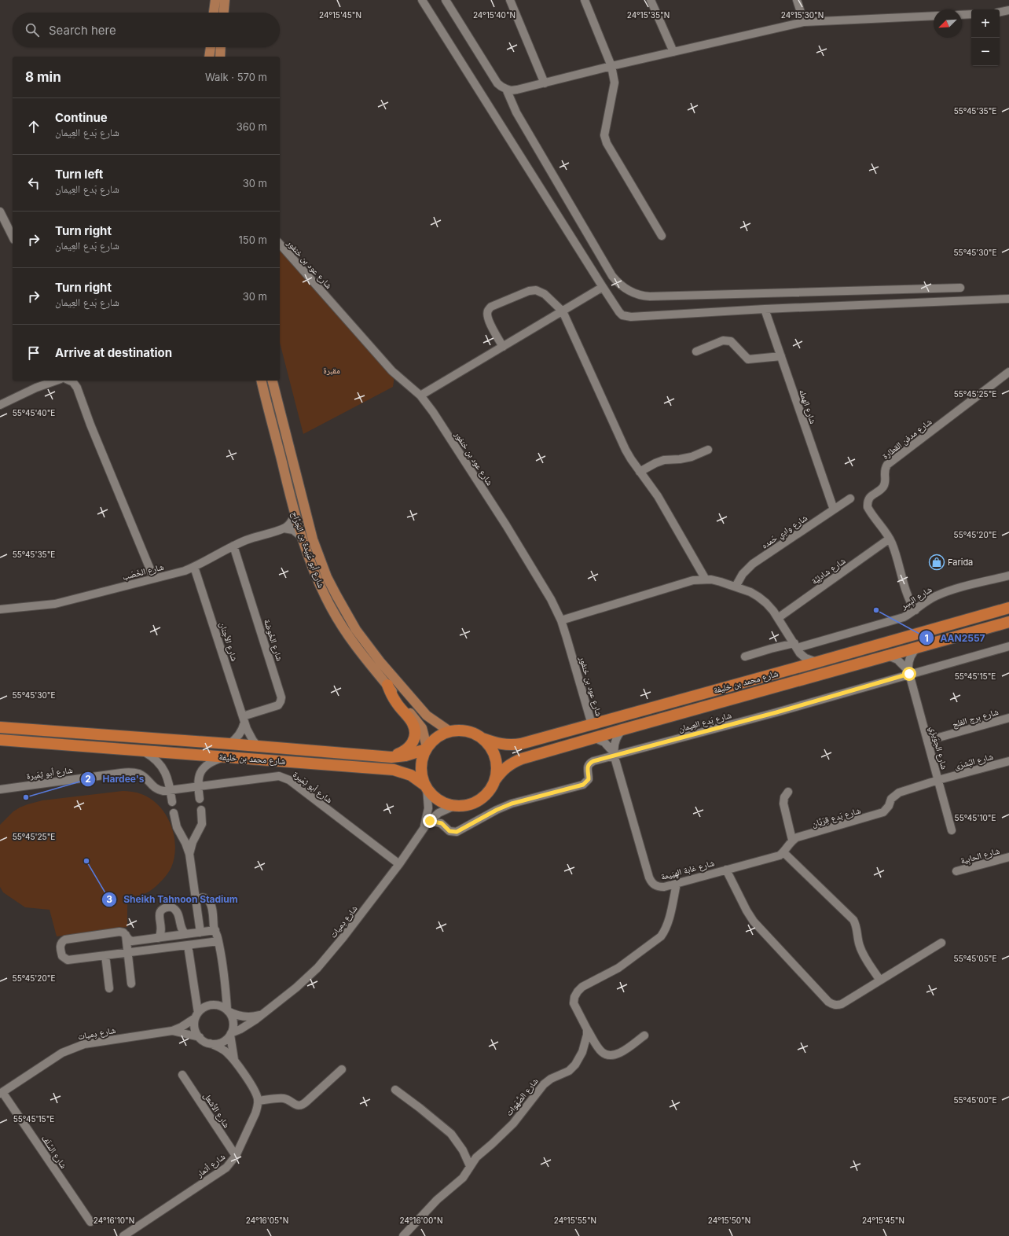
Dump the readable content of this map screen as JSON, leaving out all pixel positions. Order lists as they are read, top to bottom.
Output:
{
  "streets": {
    "highway": ["شارع محمد بن خليفة"],
    "main road": ["شارع أبو عُبَيدة بن الجَرَّاح"],
    "street": [
      "شارع عود بن خنفور",
      "شارع الهمله",
      "شارع مدفن القطارة",
      "شارع وادِي حَمده",
      "شارع شادلِيَّة",
      "شارع الخَصَب",
      "شارع البِسِر",
      "شارع الخَوضة",
      "شارع الأجنان",
      "شارع برج الفلج",
      "شارع بَدع العِيمان",
      "شارع الحِوَيزِي",
      "شارع البُشرَى",
      "شارع أبو ثِمَيرة",
      "شارع بَدع قِرَيَّان",
      "شارع الحابِية",
      "شارع غابة الهِيَيمة",
      "شارع دِميات",
      "شارع الصَّهَوات",
      "شارع الأشعل",
      "شارع السَّلَف",
      "شارع أتمار"
    ]
  },
  "crossings": [
    ["شارع عود بن خنفور", "شارع محمد بن خليفة"],
    ["شارع الهمله", "شارع وادِي حَمده"],
    ["شارع مدفن القطارة", "شارع شادلِيَّة"],
    ["شارع مدفن القطارة", "شارع البِسِر"],
    ["شارع أبو عُبَيدة بن الجَرَّاح", "شارع محمد بن خليفة"],
    ["شارع أبو عُبَيدة بن الجَرَّاح", "شارع دِميات"],
    ["شارع الخَصَب", "شارع الخَوضة"],
    ["شارع الخَصَب", "شارع الأجنان"],
    ["شارع الخَوضة", "شارع الأجنان"],
    ["شارع الأجنان", "شارع محمد بن خليفة"],
    ["شارع محمد بن خليفة", "شارع الحِوَيزِي"],
    ["شارع محمد بن خليفة", "شارع غابة الهِيَيمة"],
    ["شارع محمد بن خليفة", "شارع دِميات"],
    ["شارع برج الفلج", "شارع الحِوَيزِي"],
    ["شارع بَدع العِيمان", "شارع الحِوَيزِي"],
    ["شارع بَدع العِيمان", "شارع غابة الهِيَيمة"],
    ["شارع بَدع العِيمان", "شارع دِميات"],
    ["شارع الحِوَيزِي", "شارع البُشرَى"],
    ["شارع البُشرَى", "شارع بَدع قِرَيَّان"],
    ["شارع أبو ثِمَيرة", "شارع دِميات"],
    ["شارع دِميات", "شارع السَّلَف"],
    ["شارع الأشعل", "شارع أتمار"]
  ],
  "parks": ["مقبرة"],
  "places": {
    "shop": ["Farida"],
    "other": ["AAN2557", "Hardee's", "Sheikh Tahnoon Stadium"]
  },
  "north": "bottom left",
  "page": {
    "map_buttons": ["+", "−"],
    "search": "Search here",
    "heading": ["8 min", "Walk · 570 m"],
    "list": [
      ["Continue", "شارع بَدع العِيمان", "360 m"],
      ["Turn left", "شارع بَدع العِيمان", "30 m"],
      ["Turn right", "شارع بَدع العِيمان", "150 m"],
      ["Turn right", "شارع بَدع العِيمان", "30 m"],
      "Arrive at destination"
    ]
  },
  "coordinates": [
    "24°15'40\"N",
    "24°15'45\"N",
    "24°15'35\"N",
    "24°15'30\"N",
    "55°45'35\"E",
    "55°45'30\"E",
    "55°45'25\"E",
    "55°45'40\"E",
    "55°45'20\"E",
    "55°45'15\"E",
    "55°45'10\"E",
    "55°45'05\"E",
    "55°45'00\"E",
    "24°16'10\"N",
    "24°16'05\"N",
    "24°16'00\"N",
    "24°15'55\"N",
    "24°15'50\"N"
  ]
}
